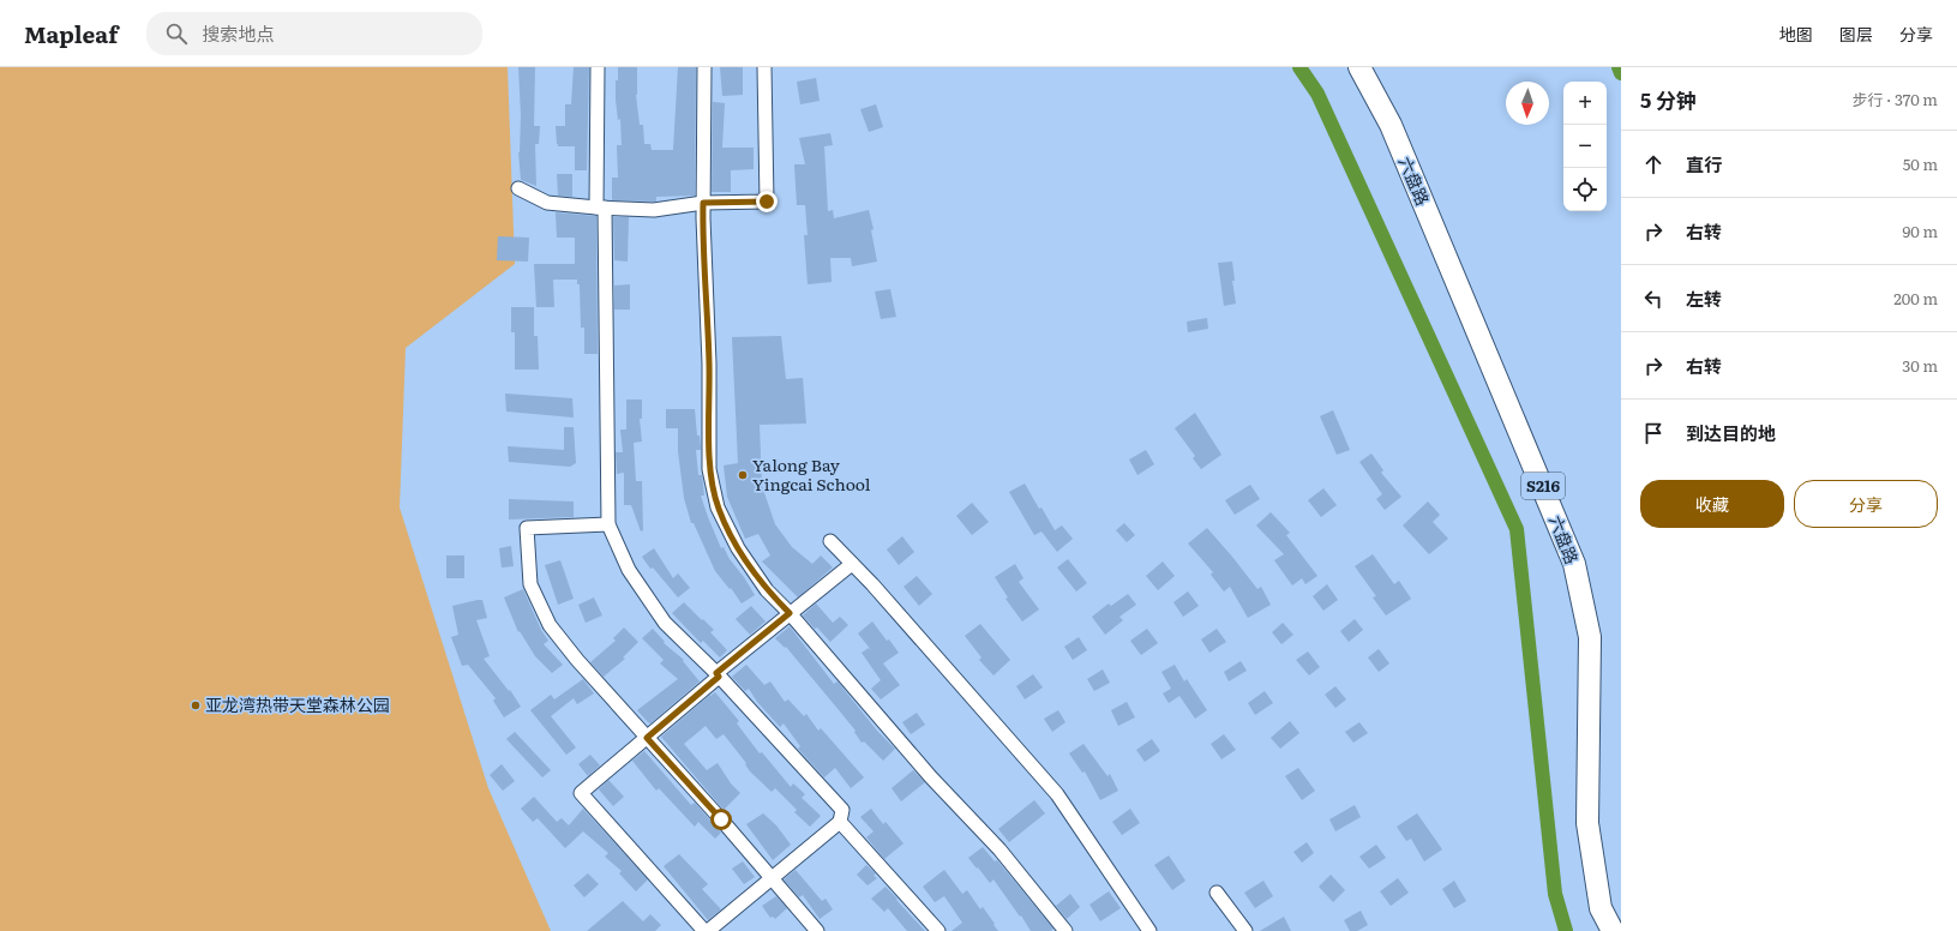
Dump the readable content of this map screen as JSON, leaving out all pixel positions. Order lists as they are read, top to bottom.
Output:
{
  "streets": {
    "main road": ["六盘路", "S216"]
  },
  "places": ["Yalong Bay Yingcai School", "亚龙湾热带天堂森林公园"],
  "north": "bottom",
  "page": {
    "header": "Mapleaf",
    "search": "搜索地点",
    "nav": ["地图", "图层", "分享"],
    "heading": ["5 分钟", "步行 · 370 m"],
    "map_buttons": ["+", "−"],
    "list": [
      ["直行", "50 m"],
      ["右转", "90 m"],
      ["左转", "200 m"],
      ["右转", "30 m"],
      "到达目的地"
    ],
    "buttons": ["收藏", "分享"]
  }
}
